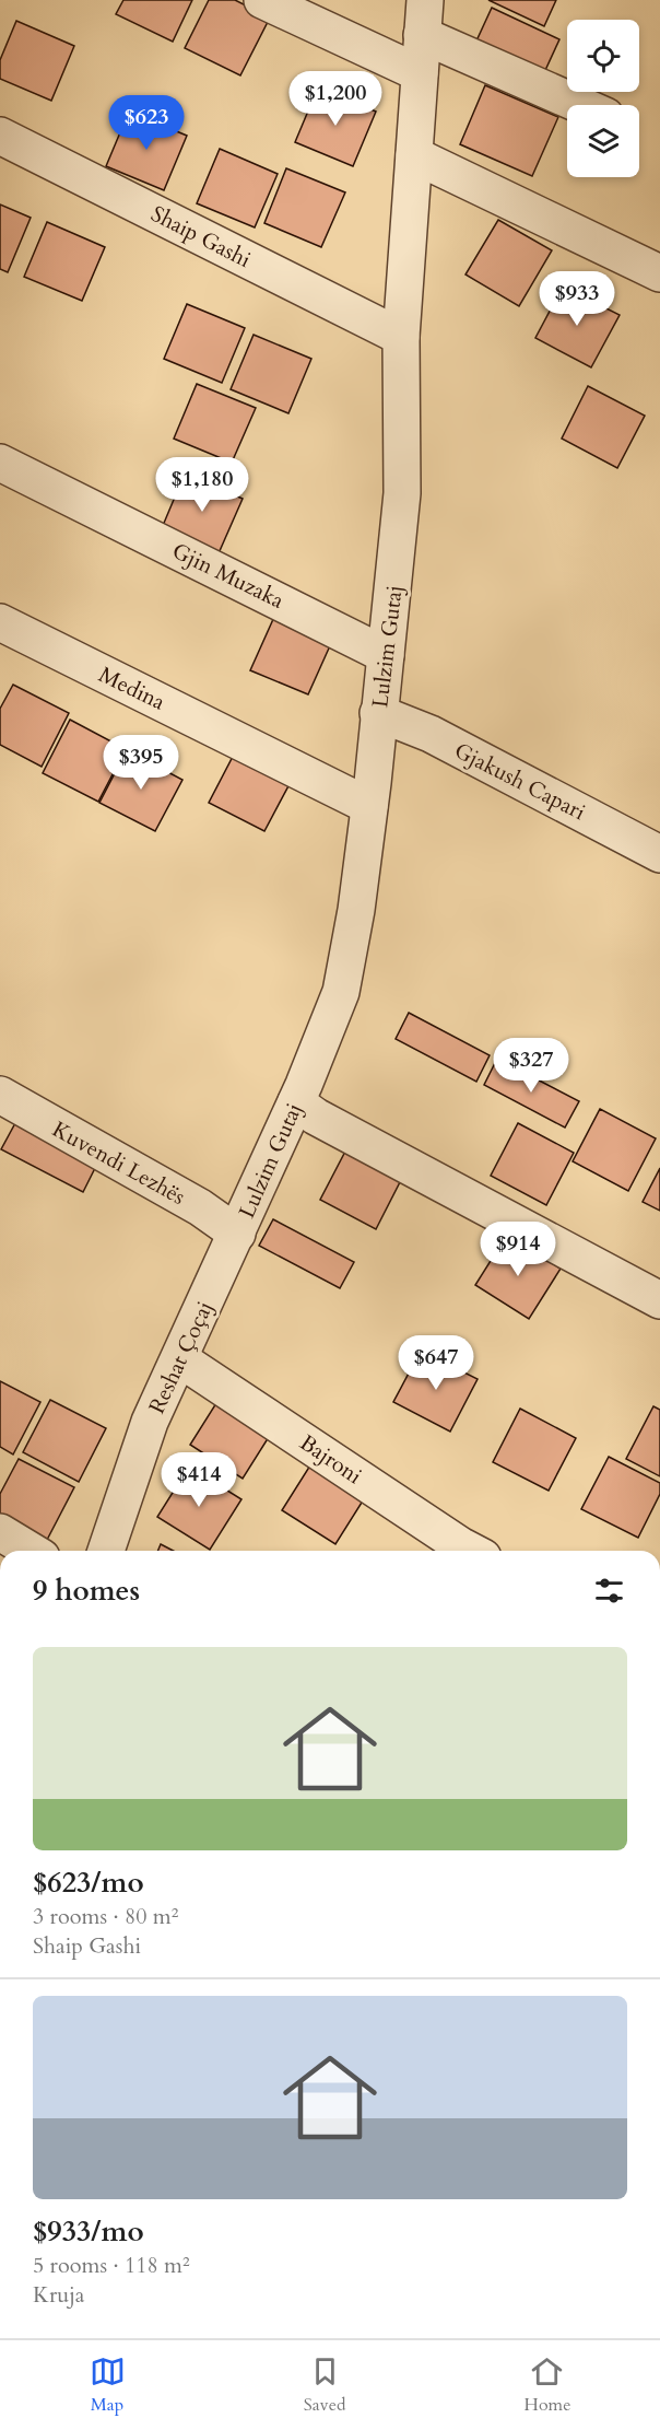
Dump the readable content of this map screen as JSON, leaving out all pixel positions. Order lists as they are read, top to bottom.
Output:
{
  "streets": {
    "street": [
      "Shaip Gashi",
      "Gjin Muzaka",
      "Lulzim Gutaj",
      "Medina",
      "Gjakush Capari",
      "Kuvendi Lezhës",
      "Reshat Çoçaj",
      "Bajroni"
    ]
  },
  "crossings": [
    ["Shaip Gashi", "Lulzim Gutaj"],
    ["Gjin Muzaka", "Lulzim Gutaj"],
    ["Lulzim Gutaj", "Medina"],
    ["Lulzim Gutaj", "Gjakush Capari"],
    ["Lulzim Gutaj", "Kuvendi Lezhës"],
    ["Lulzim Gutaj", "Reshat Çoçaj"],
    ["Kuvendi Lezhës", "Reshat Çoçaj"],
    ["Reshat Çoçaj", "Bajroni"]
  ],
  "page": {
    "price": [
      "$1,200",
      "$623",
      "$933",
      "$1,180",
      "$395",
      "$327",
      "$914",
      "$647",
      "$414"
    ],
    "heading": "9 homes",
    "list": [
      {
        "name": "$623/mo",
        "note": "3 rooms · 80 m² · Shaip Gashi"
      },
      {
        "name": "$933/mo",
        "note": "5 rooms · 118 m² · Kruja"
      }
    ],
    "tabs": ["Map", "Saved", "Home"]
  }
}
